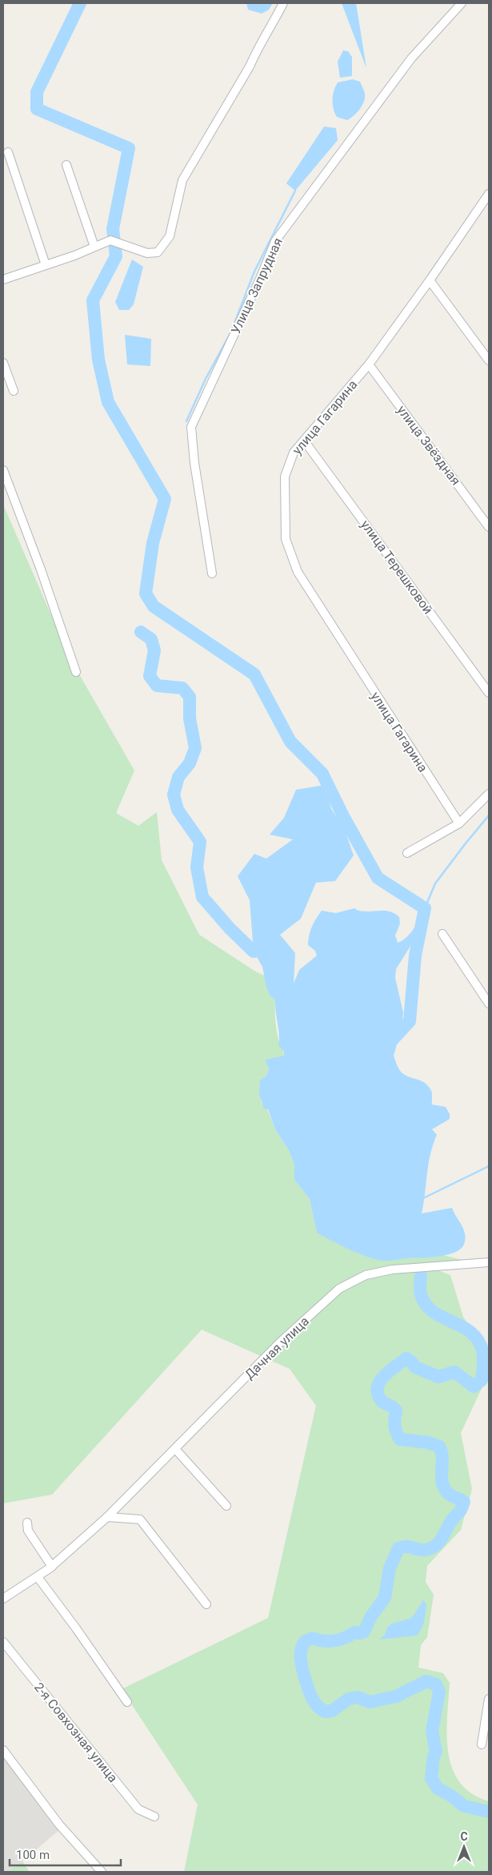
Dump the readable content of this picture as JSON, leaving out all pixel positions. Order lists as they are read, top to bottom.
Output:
{
  "streets": {
    "street": [
      "Улица Запрудная",
      "улица Гагарина",
      "улица Звёздная",
      "улица Терешковой",
      "Дачная улица",
      "2-я Совхозная улица"
    ]
  },
  "crossings": [
    ["улица Гагарина", "улица Звёздная"],
    ["улица Гагарина", "улица Терешковой"]
  ],
  "scale_bar": "100 m",
  "north": "top"
}
